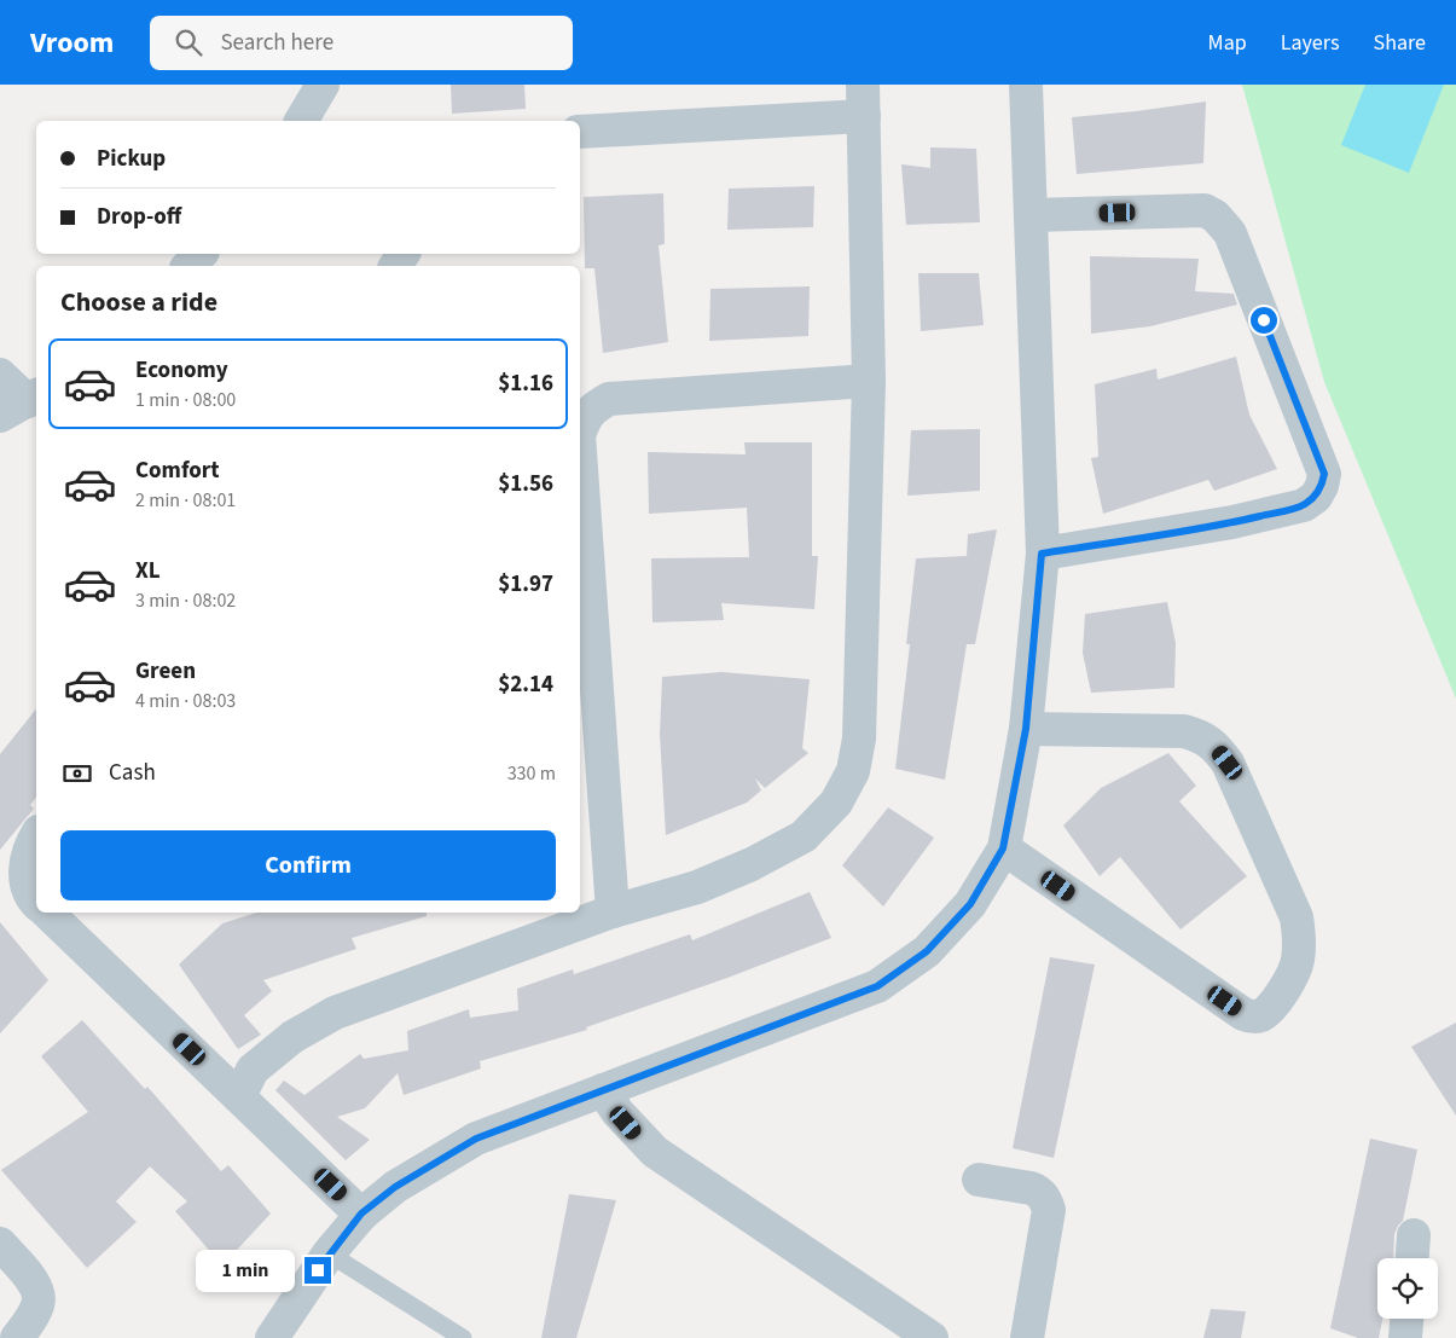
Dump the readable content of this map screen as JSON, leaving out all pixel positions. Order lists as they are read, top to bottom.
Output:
{
  "page": {
    "header": "Vroom",
    "search": "Search here",
    "nav": ["Map", "Layers", "Share"],
    "banner": ["Pickup", "Drop-off"],
    "heading": "Choose a ride",
    "list": [
      {
        "name": "Economy",
        "note": "1 min · 08:00",
        "value": "$1.16"
      },
      {
        "name": "Comfort",
        "note": "2 min · 08:01",
        "value": "$1.56"
      },
      {
        "name": "XL",
        "note": "3 min · 08:02",
        "value": "$1.97"
      },
      {
        "name": "Green",
        "note": "4 min · 08:03",
        "value": "$2.14"
      }
    ],
    "pay": ["Cash", "330 m"],
    "buttons": "Confirm",
    "bubble": "1 min"
  }
}
